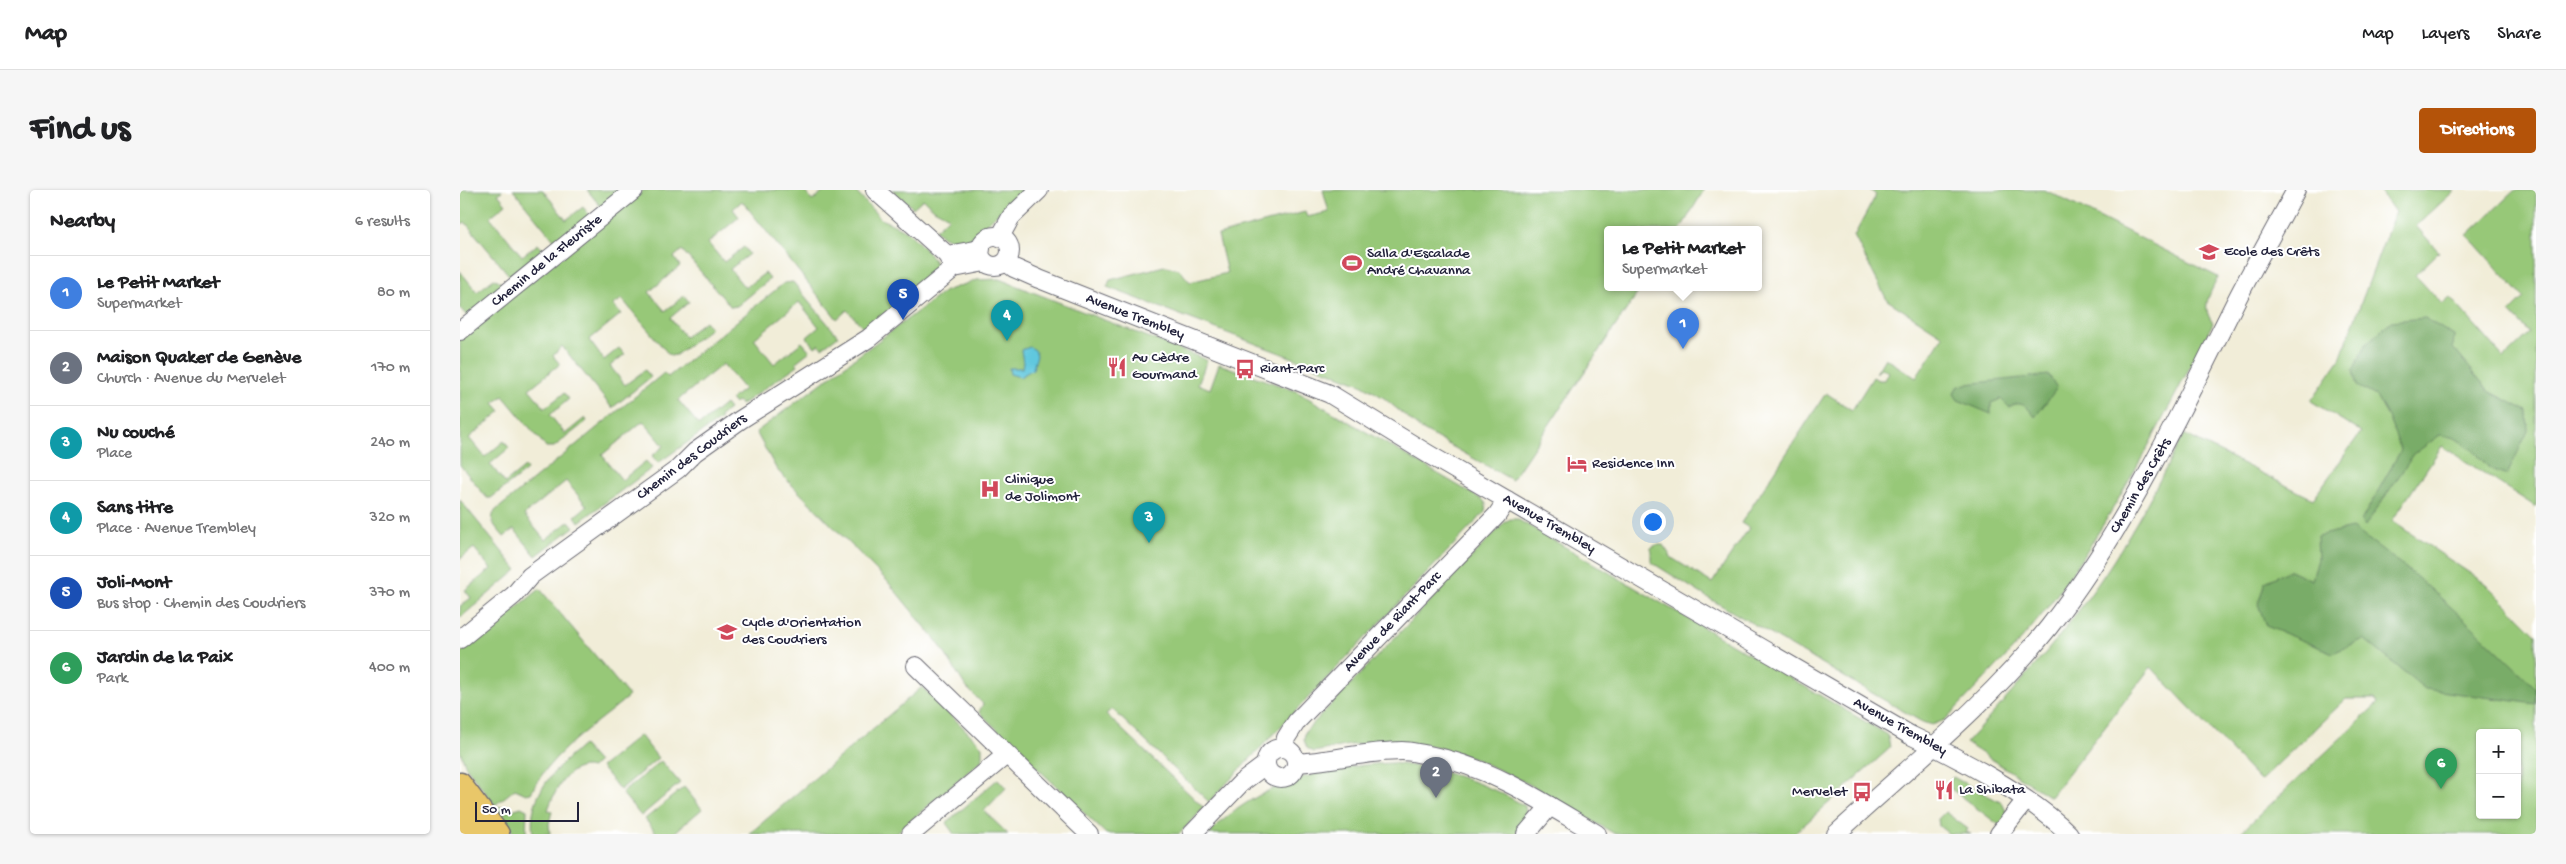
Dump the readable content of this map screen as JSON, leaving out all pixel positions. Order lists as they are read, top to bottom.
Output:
{
  "streets": {
    "street": [
      "Chemin de la Fleuriste",
      "Avenue Trembley",
      "Chemin des Coudriers",
      "Chemin des Crêts",
      "Avenue de Riant-Parc"
    ]
  },
  "crossings": [
    ["Avenue Trembley", "Chemin des Crêts"],
    ["Avenue Trembley", "Avenue de Riant-Parc"]
  ],
  "places": {
    "school or university": ["Ecole des Crêts", "Cycle d'Orientation des Coudriers"],
    "sports": ["Salla d'Escalade André Chavanna"],
    "restaurant": ["Au Cèdre Gourmand", "La Shibata"],
    "bus stop": ["Riant-Parc", "Mervelet"],
    "hotel": ["Residence Inn"],
    "hospital": ["Clinique de Jolimont"]
  },
  "scale_bar": "50 m",
  "page": {
    "header": "Map",
    "nav": ["Map", "Layers", "Share"],
    "buttons": "Directions",
    "title": "Find us",
    "heading": ["Nearby", "6 results"],
    "popup": ["Le Petit Market", "Supermarket"],
    "list": [
      {
        "mark": "1",
        "name": "Le Petit Market",
        "note": "Supermarket",
        "value": "80 m"
      },
      {
        "mark": "2",
        "name": "Maison Quaker de Genève",
        "note": "Church · Avenue du Mervelet",
        "value": "170 m"
      },
      {
        "mark": "3",
        "name": "Nu couché",
        "note": "Place",
        "value": "240 m"
      },
      {
        "mark": "4",
        "name": "Sans titre",
        "note": "Place · Avenue Trembley",
        "value": "320 m"
      },
      {
        "mark": "5",
        "name": "Joli-Mont",
        "note": "Bus stop · Chemin des Coudriers",
        "value": "370 m"
      },
      {
        "mark": "6",
        "name": "Jardin de la Paix",
        "note": "Park",
        "value": "400 m"
      }
    ],
    "pins": [
      "5",
      "4",
      "1",
      "3",
      "6",
      "2"
    ],
    "map_buttons": ["+", "−"],
    "scale": "50 m"
  }
}
